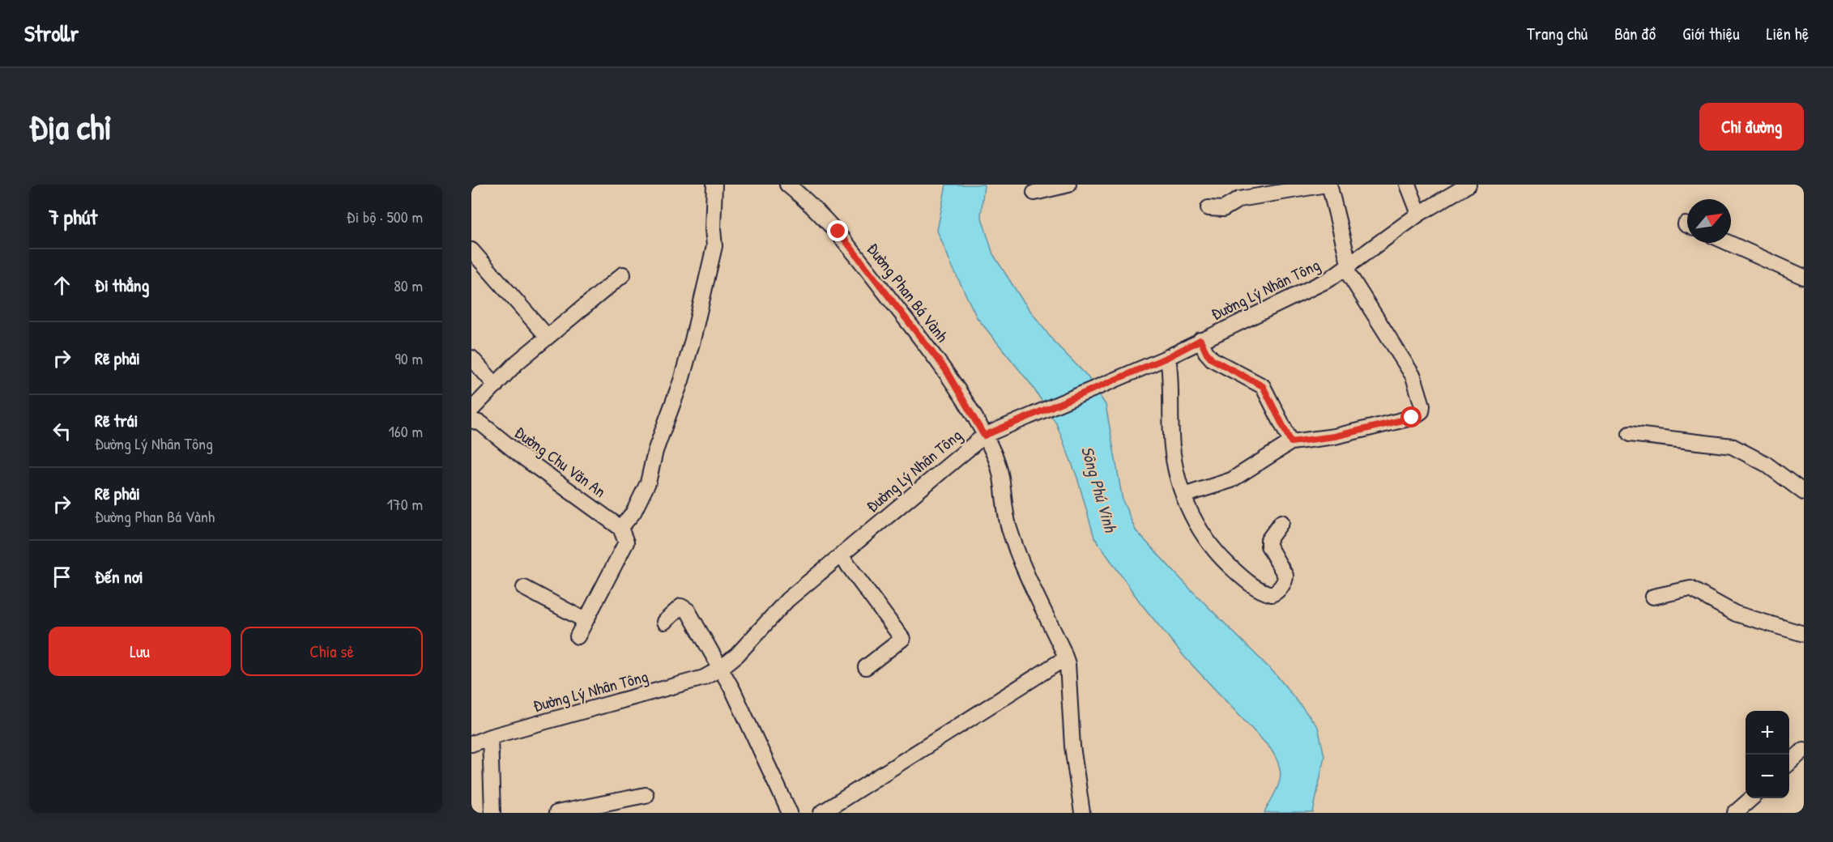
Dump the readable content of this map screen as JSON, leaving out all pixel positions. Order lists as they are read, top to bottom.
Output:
{
  "streets": {
    "street": ["Đường Lý Nhân Tông", "Đường Phan Bá Vành", "Đường Chu Văn An"]
  },
  "crossings": [
    ["Đường Lý Nhân Tông", "Đường Phan Bá Vành"]
  ],
  "water": ["Sông Phú Vinh"],
  "north": "top right",
  "page": {
    "header": "Strollr",
    "nav": [
      "Trang chủ",
      "Bản đồ",
      "Giới thiệu",
      "Liên hệ"
    ],
    "buttons": [
      "Chỉ đường",
      ["Lưu", "Chia sẻ"]
    ],
    "title": "Địa chỉ",
    "heading": ["7 phút", "Đi bộ · 500 m"],
    "list": [
      ["Đi thẳng", "80 m"],
      ["Rẽ phải", "90 m"],
      ["Rẽ trái", "Đường Lý Nhân Tông", "160 m"],
      ["Rẽ phải", "Đường Phan Bá Vành", "170 m"],
      "Đến nơi"
    ],
    "map_buttons": ["+", "−"]
  }
}
